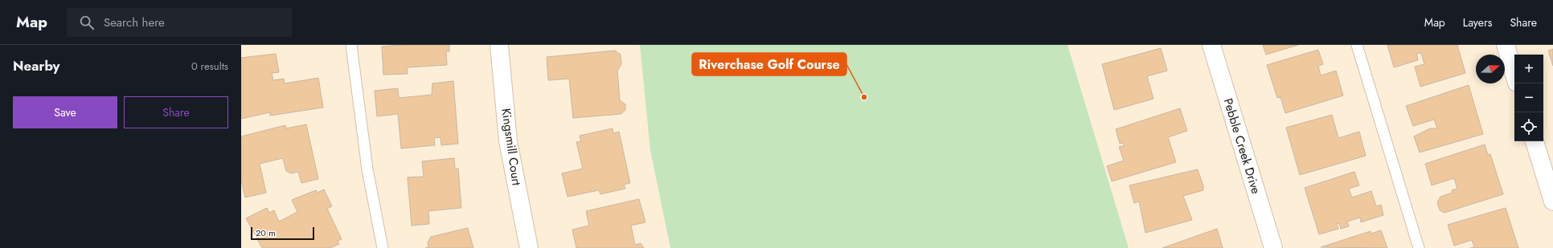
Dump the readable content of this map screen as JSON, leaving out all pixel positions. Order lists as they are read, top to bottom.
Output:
{
  "streets": {
    "street": ["Pebble Creek Drive", "Kingsmill Court"]
  },
  "places": ["Riverchase Golf Course"],
  "scale_bar": "20 m",
  "north": "right",
  "page": {
    "header": "Map",
    "search": "Search here",
    "nav": ["Map", "Layers", "Share"],
    "heading": ["Nearby", "0 results"],
    "map_buttons": ["+", "−"],
    "buttons": ["Save", "Share"],
    "scale": "20 m"
  }
}
